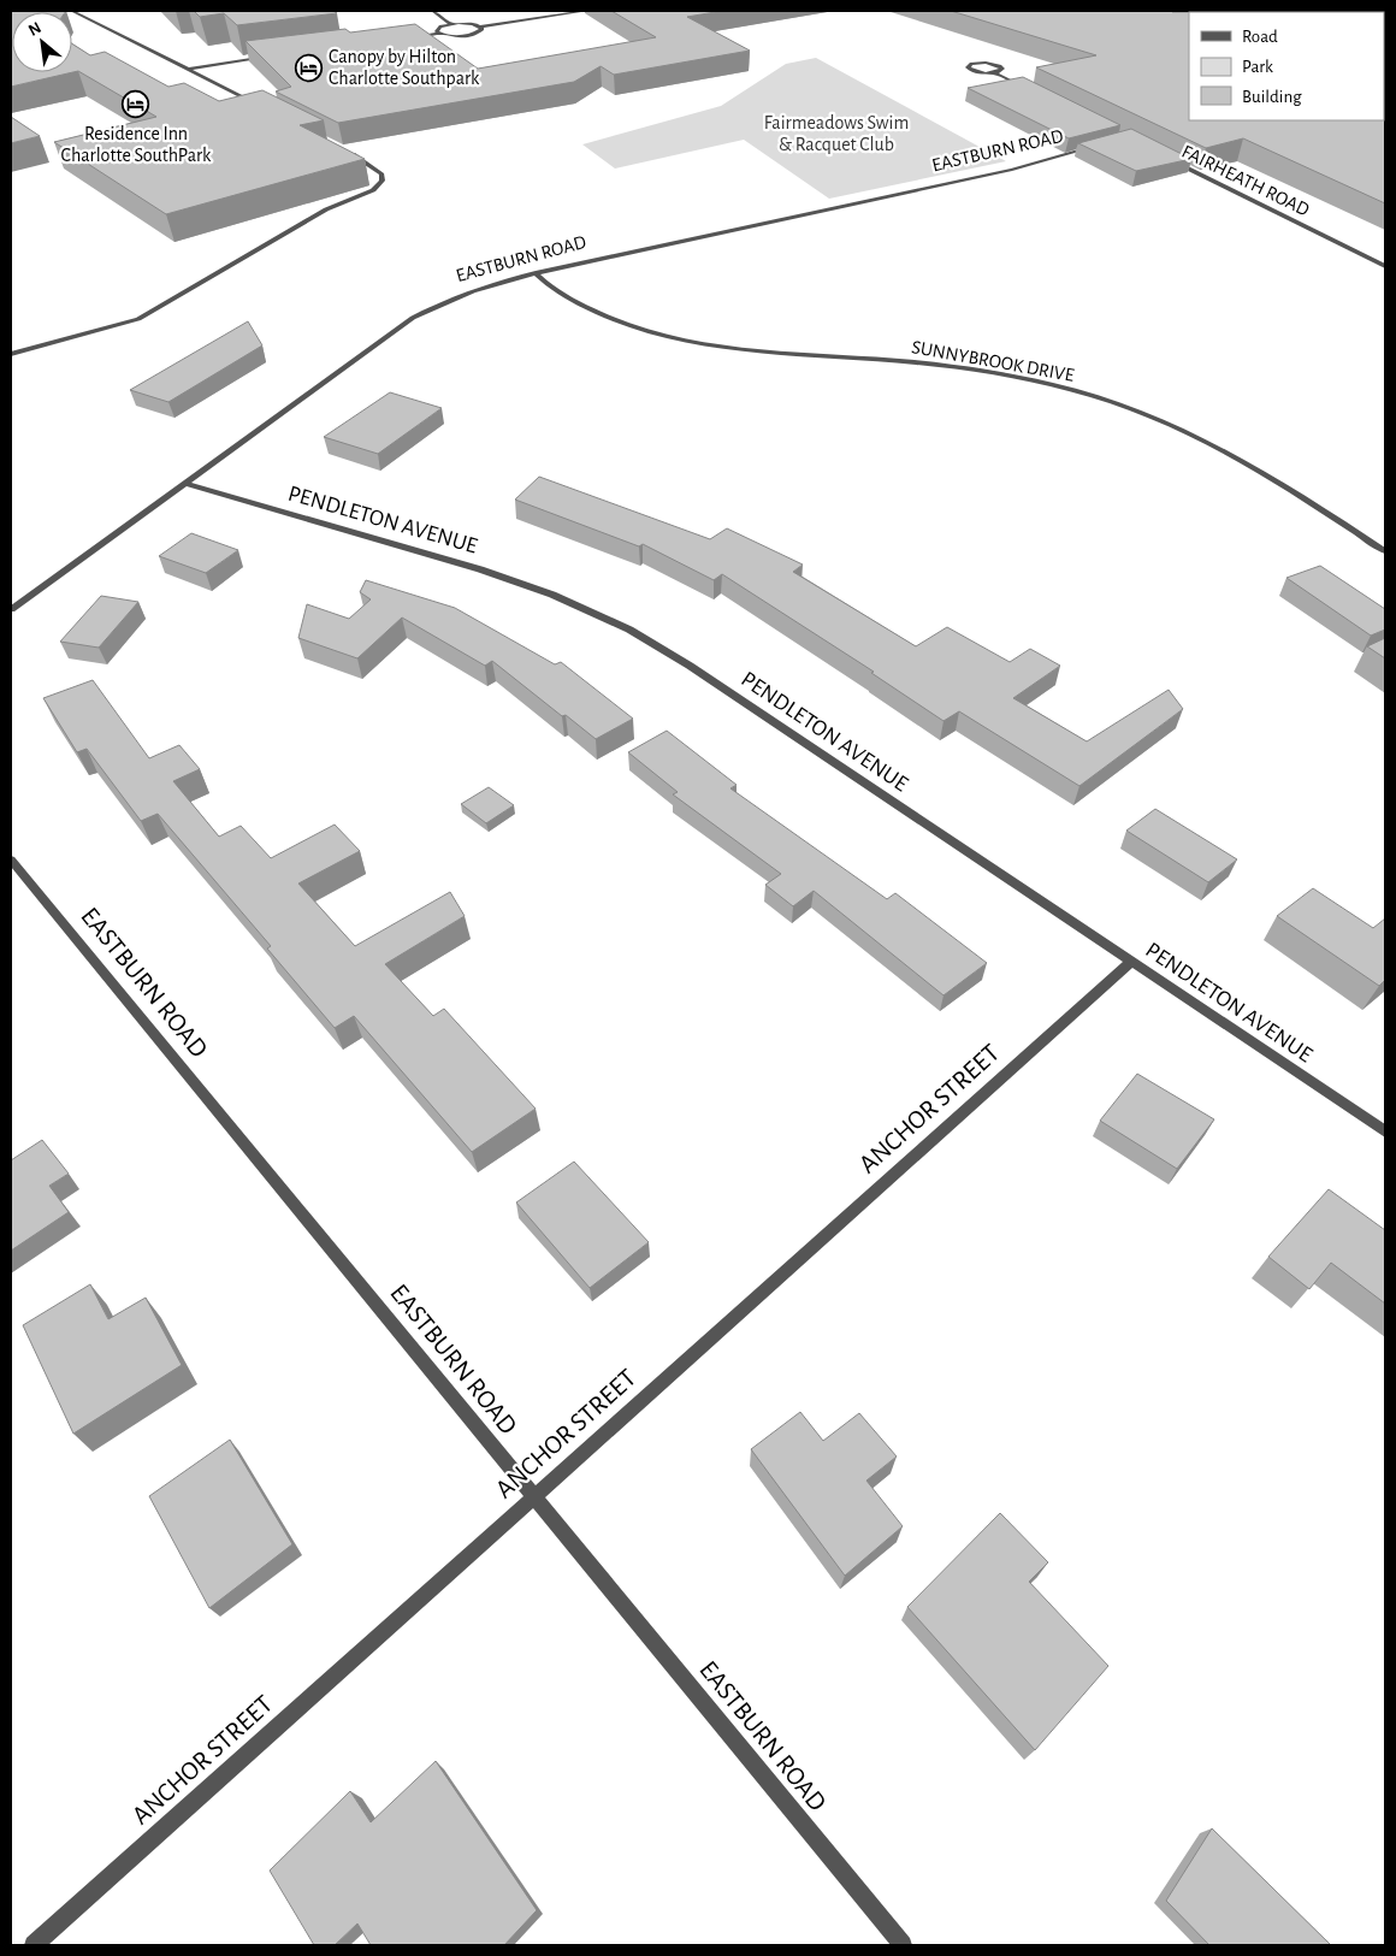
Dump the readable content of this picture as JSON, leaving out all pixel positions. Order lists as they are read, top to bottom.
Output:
{
  "streets": {
    "street": [
      "EASTBURN ROAD",
      "FAIRHEATH ROAD",
      "SUNNYBROOK DRIVE",
      "PENDLETON AVENUE",
      "ANCHOR STREET"
    ]
  },
  "crossings": [
    ["EASTBURN ROAD", "SUNNYBROOK DRIVE"],
    ["EASTBURN ROAD", "PENDLETON AVENUE"],
    ["EASTBURN ROAD", "ANCHOR STREET"],
    ["PENDLETON AVENUE", "ANCHOR STREET"]
  ],
  "parks": ["Fairmeadows Swim & Racquet Club"],
  "places": {
    "hotel": ["Canopy by Hilton Charlotte Southpark", "Residence Inn Charlotte SouthPark"]
  },
  "legend": ["Road", "Park", "Building"],
  "north": "top left"
}
